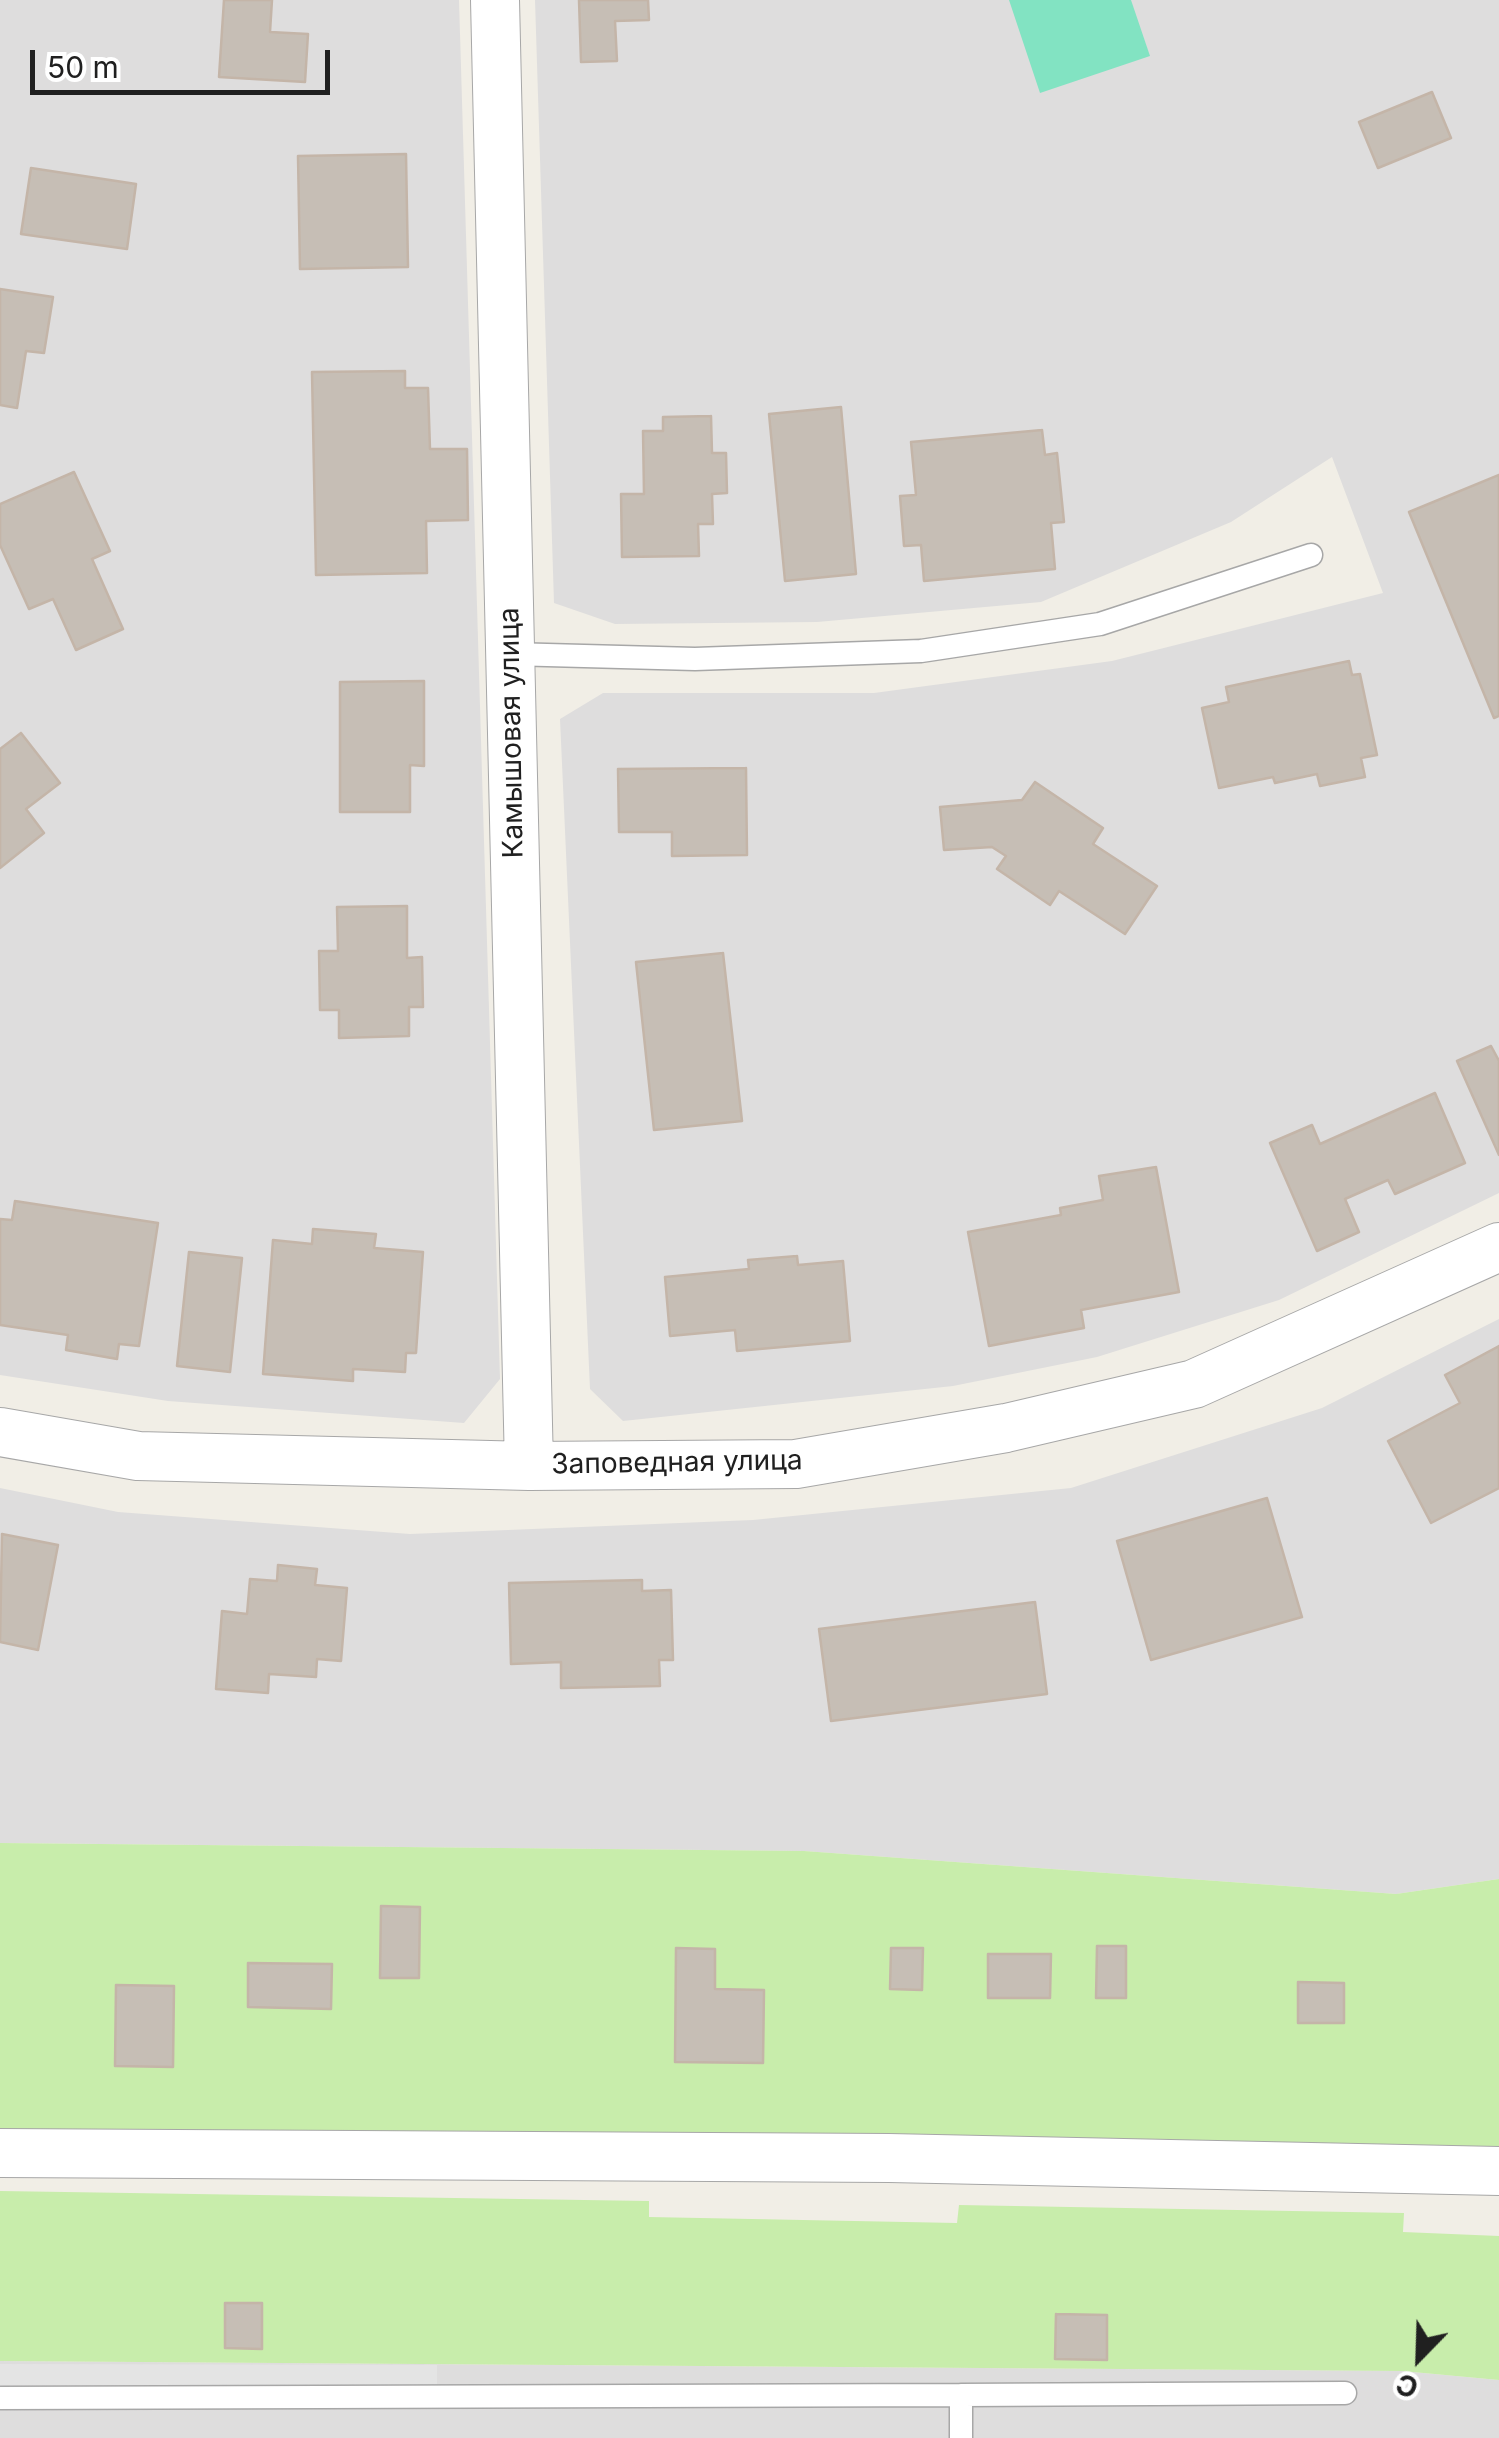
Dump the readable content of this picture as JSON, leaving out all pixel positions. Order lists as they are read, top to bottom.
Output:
{
  "streets": {
    "street": ["Камышовая улица", "Заповедная улица"]
  },
  "crossings": [
    ["Камышовая улица", "Заповедная улица"]
  ],
  "scale_bar": "50 m",
  "north": "bottom left"
}
